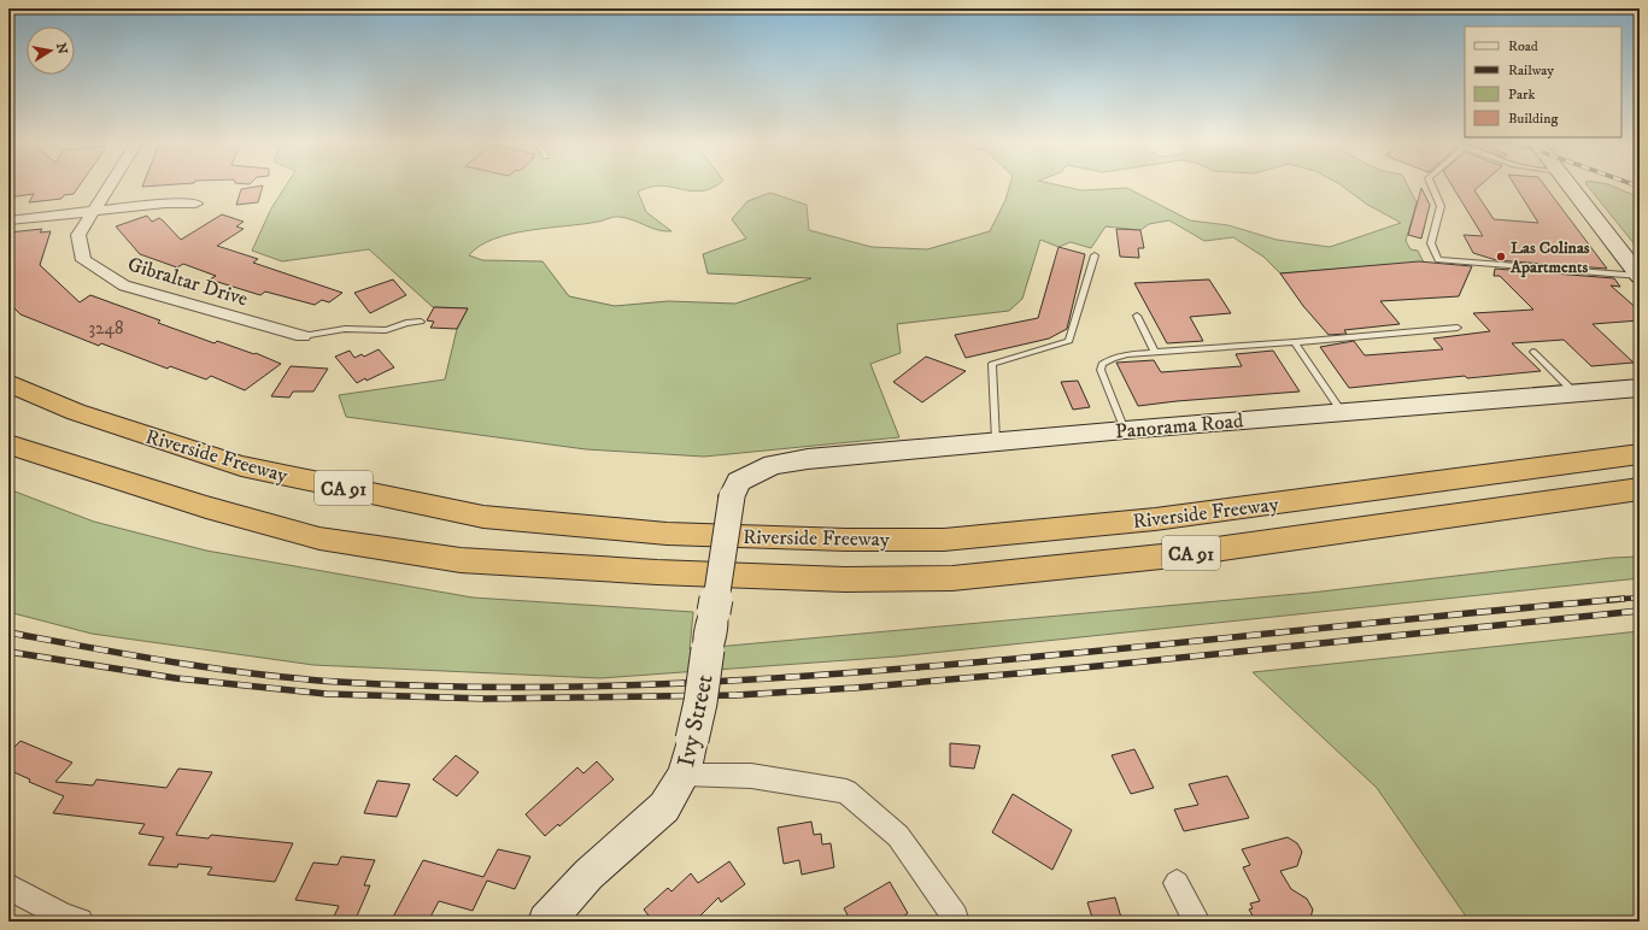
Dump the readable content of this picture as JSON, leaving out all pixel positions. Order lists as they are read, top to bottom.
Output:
{
  "streets": {
    "highway": ["Riverside Freeway", "CA 91"],
    "street": ["Gibraltar Drive", "Panorama Road", "Ivy Street"]
  },
  "crossings": [
    ["Panorama Road", "Ivy Street"]
  ],
  "places": ["Las Colinas Apartments"],
  "house_numbers": ["3248"],
  "legend": [
    "Road",
    "Railway",
    "Park",
    "Building"
  ],
  "north": "right"
}
